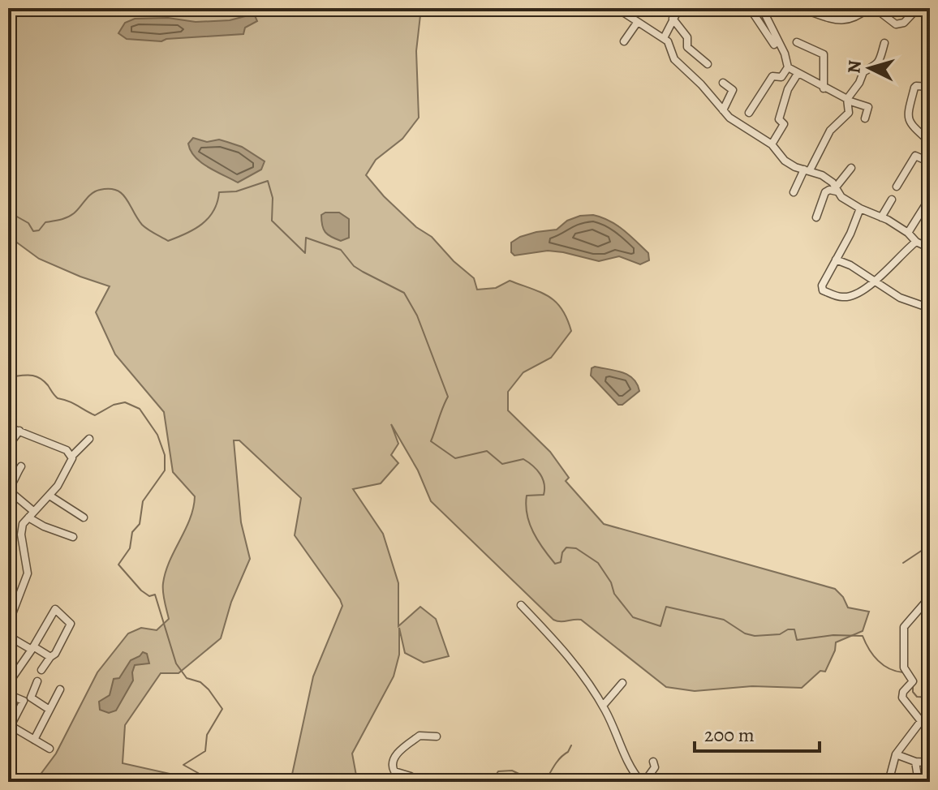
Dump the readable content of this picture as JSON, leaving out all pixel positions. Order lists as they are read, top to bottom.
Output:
{
  "scale_bar": "200 m",
  "north": "left"
}
